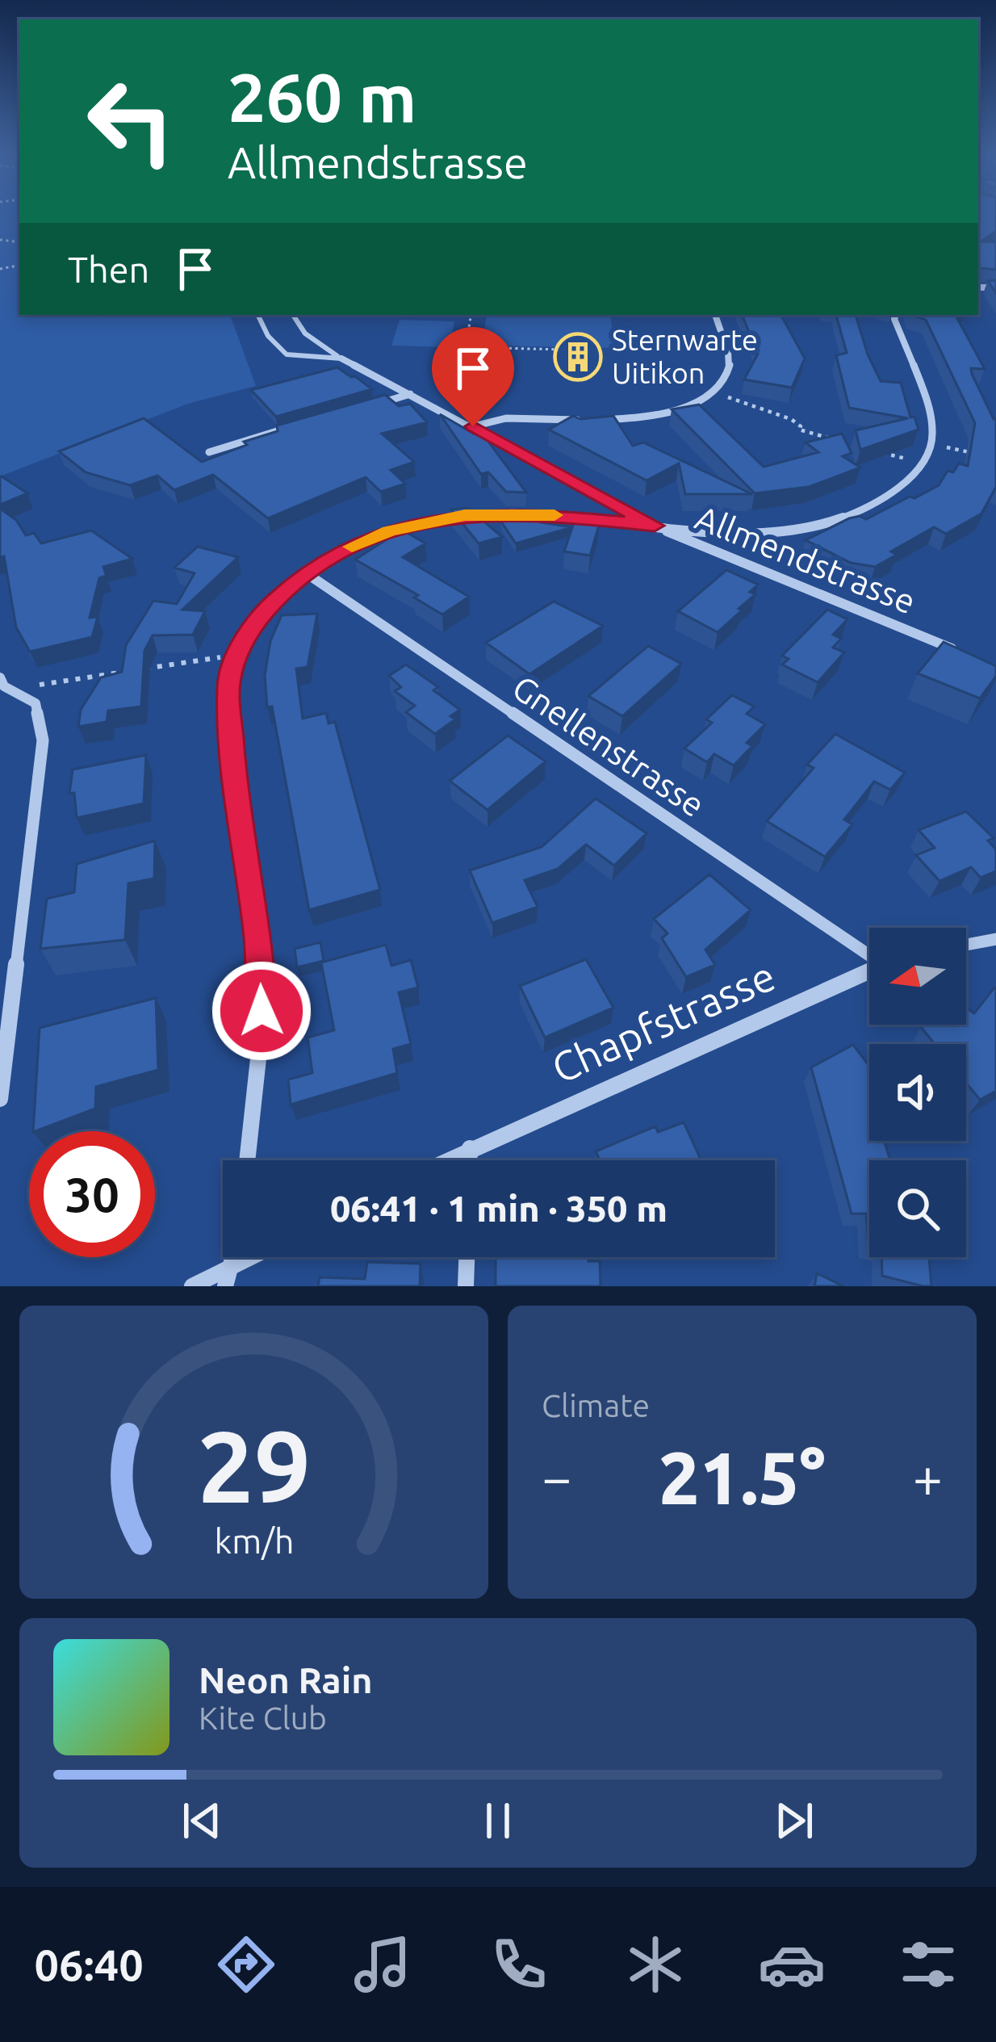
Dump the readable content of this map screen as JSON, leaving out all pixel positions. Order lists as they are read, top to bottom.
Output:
{
  "streets": {
    "street": ["Allmendstrasse", "Gnellenstrasse", "Chapfstrasse"]
  },
  "places": {
    "building": ["Sternwarte Uitikon"]
  },
  "north": "left",
  "page": {
    "turn": ["260 m", "Allmendstrasse"],
    "then": "Then",
    "limit": "30",
    "trip": "06:41 · 1 min · 350 m",
    "tile": "Climate",
    "heat": ["−", "21.5°", "+"],
    "song": ["Neon Rain", "Kite Club"],
    "tabs": "06:40",
    "gauge": ["29", "km/h"]
  }
}
